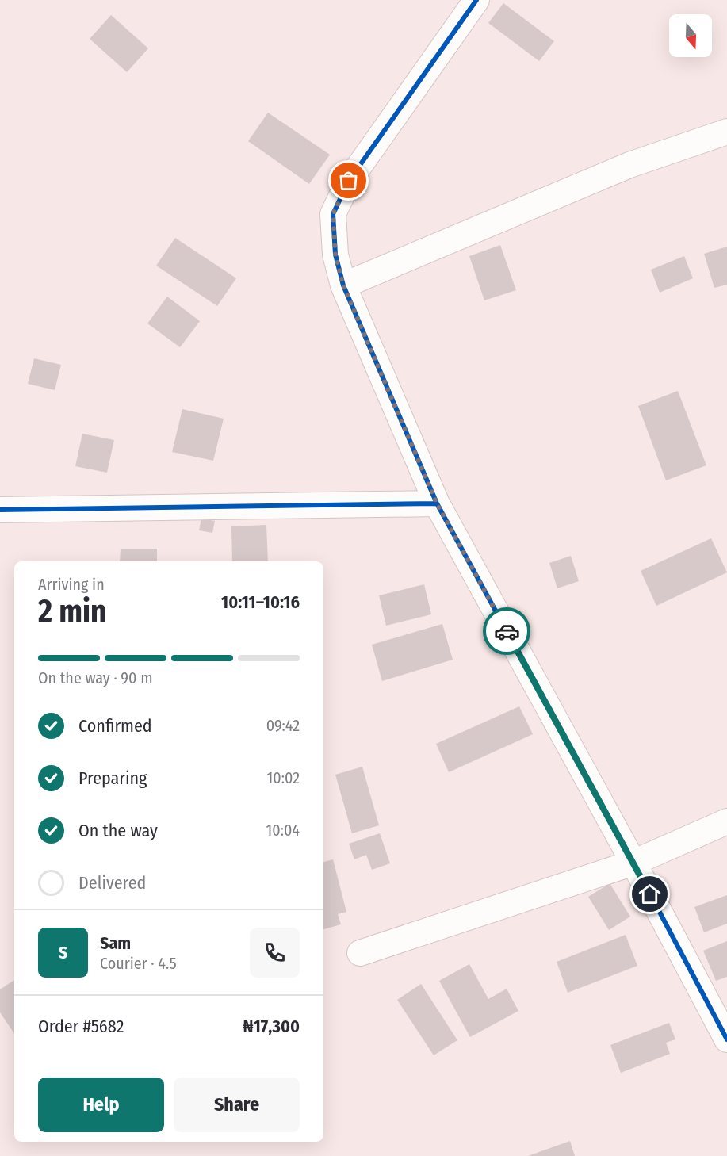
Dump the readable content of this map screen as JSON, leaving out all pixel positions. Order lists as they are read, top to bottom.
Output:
{
  "north": "bottom",
  "page": {
    "heading": ["2 min", "Arriving in", "10:11–10:16"],
    "panel": [
      "Sam",
      "Courier · 4.5",
      "Order #5682",
      "₦17,300"
    ],
    "bar": "On the way · 90 m",
    "list": [
      ["Confirmed", "09:42"],
      ["Preparing", "10:02"],
      ["On the way", "10:04"],
      "Delivered"
    ],
    "round": "S",
    "buttons": ["Help", "Share"]
  }
}
